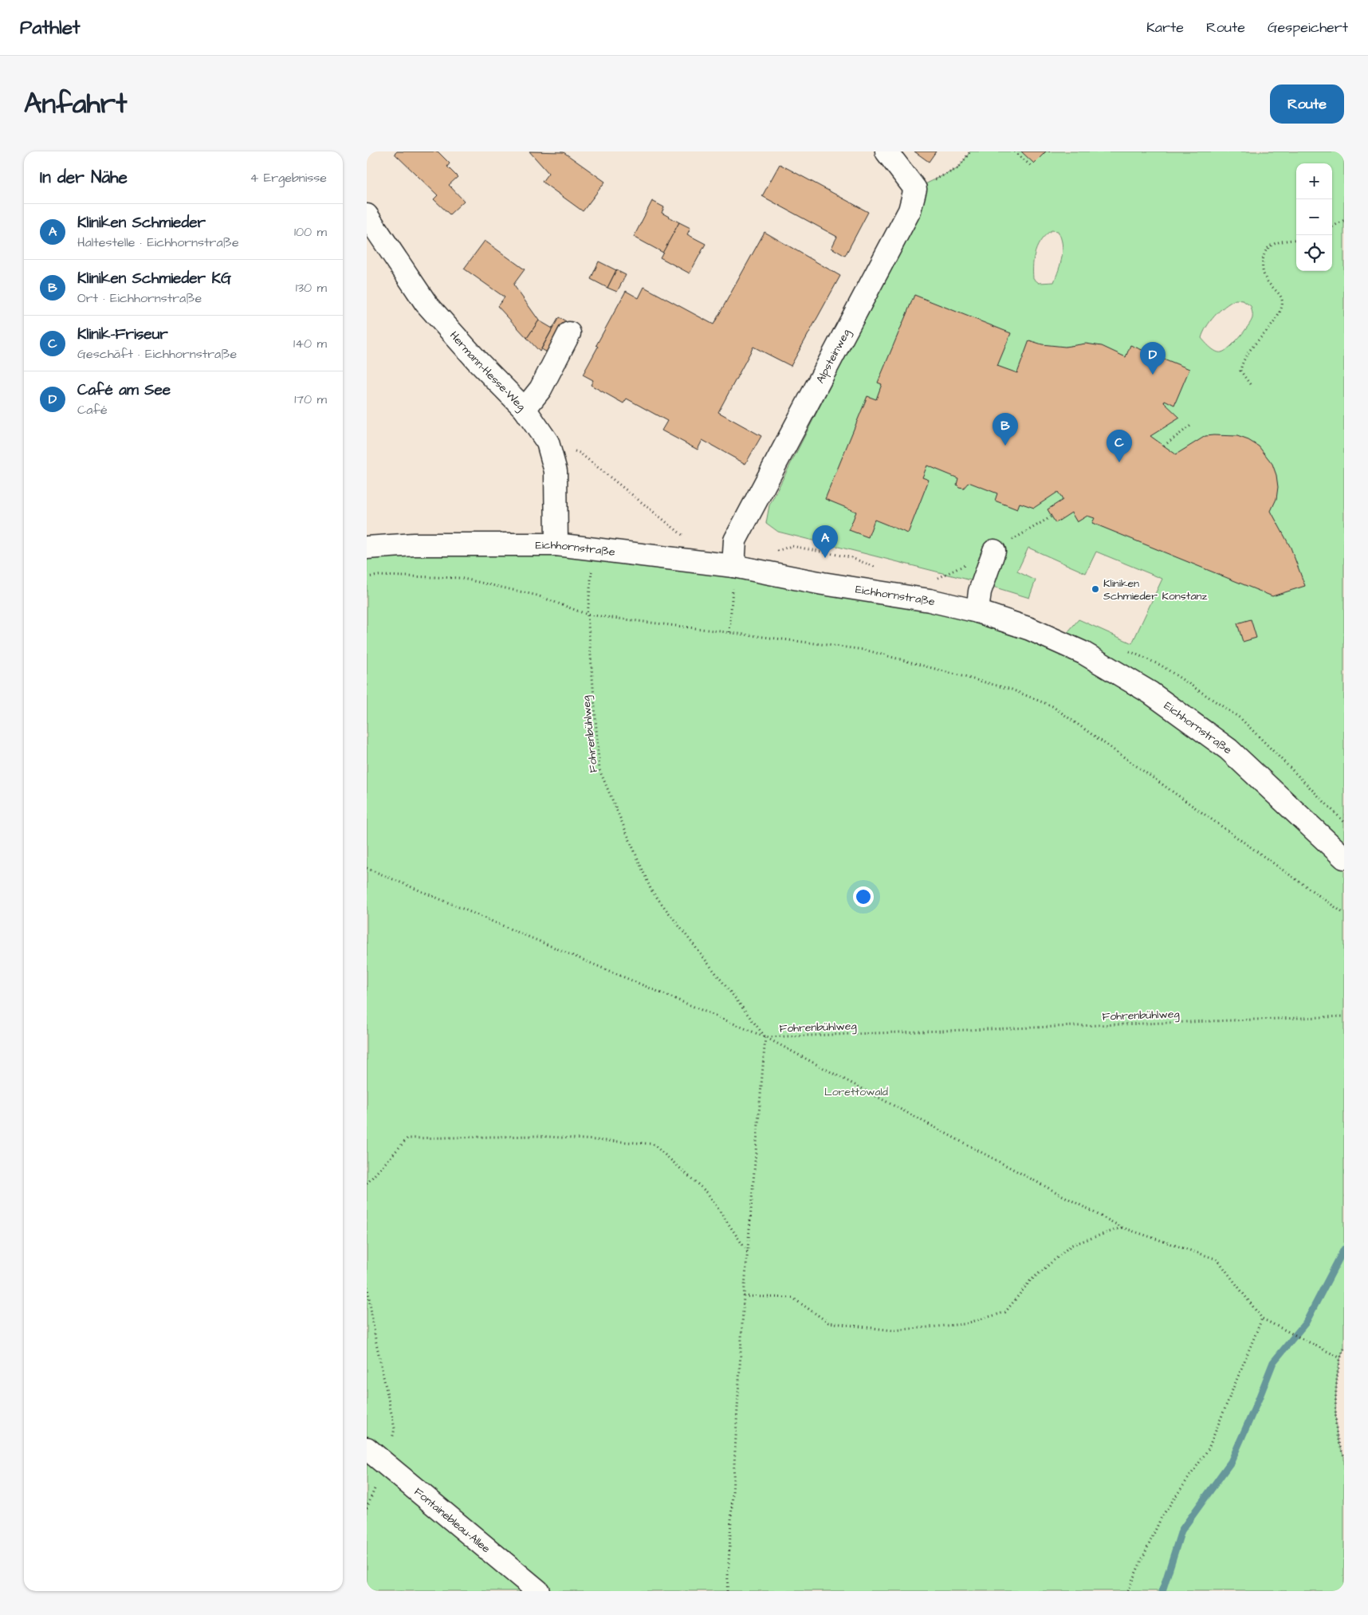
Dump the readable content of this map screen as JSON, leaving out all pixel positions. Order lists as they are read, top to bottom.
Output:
{
  "streets": {
    "street": [
      "Alpsteinweg",
      "Hermann-Hesse-Weg",
      "Eichhornstraße",
      "Fontainebleau-Allee"
    ],
    "path": ["Fohrenbühlweg"]
  },
  "crossings": [
    ["Alpsteinweg", "Eichhornstraße"],
    ["Hermann-Hesse-Weg", "Eichhornstraße"],
    ["Eichhornstraße", "Fohrenbühlweg"]
  ],
  "parks": ["Lorettowald"],
  "places": ["Kliniken Schmieder Konstanz"],
  "page": {
    "header": "Pathlet",
    "nav": ["Karte", "Route", "Gespeichert"],
    "title": "Anfahrt",
    "buttons": "Route",
    "heading": ["In der Nähe", "4 Ergebnisse"],
    "map_buttons": ["+", "−"],
    "list": [
      {
        "mark": "A",
        "name": "Kliniken Schmieder",
        "note": "Haltestelle · Eichhornstraße",
        "value": "100 m"
      },
      {
        "mark": "B",
        "name": "Kliniken Schmieder KG",
        "note": "Ort · Eichhornstraße",
        "value": "130 m"
      },
      {
        "mark": "C",
        "name": "Klinik-Friseur",
        "note": "Geschäft · Eichhornstraße",
        "value": "140 m"
      },
      {
        "mark": "D",
        "name": "Café am See",
        "note": "Café",
        "value": "170 m"
      }
    ],
    "pins": [
      "D",
      "B",
      "C",
      "A"
    ]
  }
}
